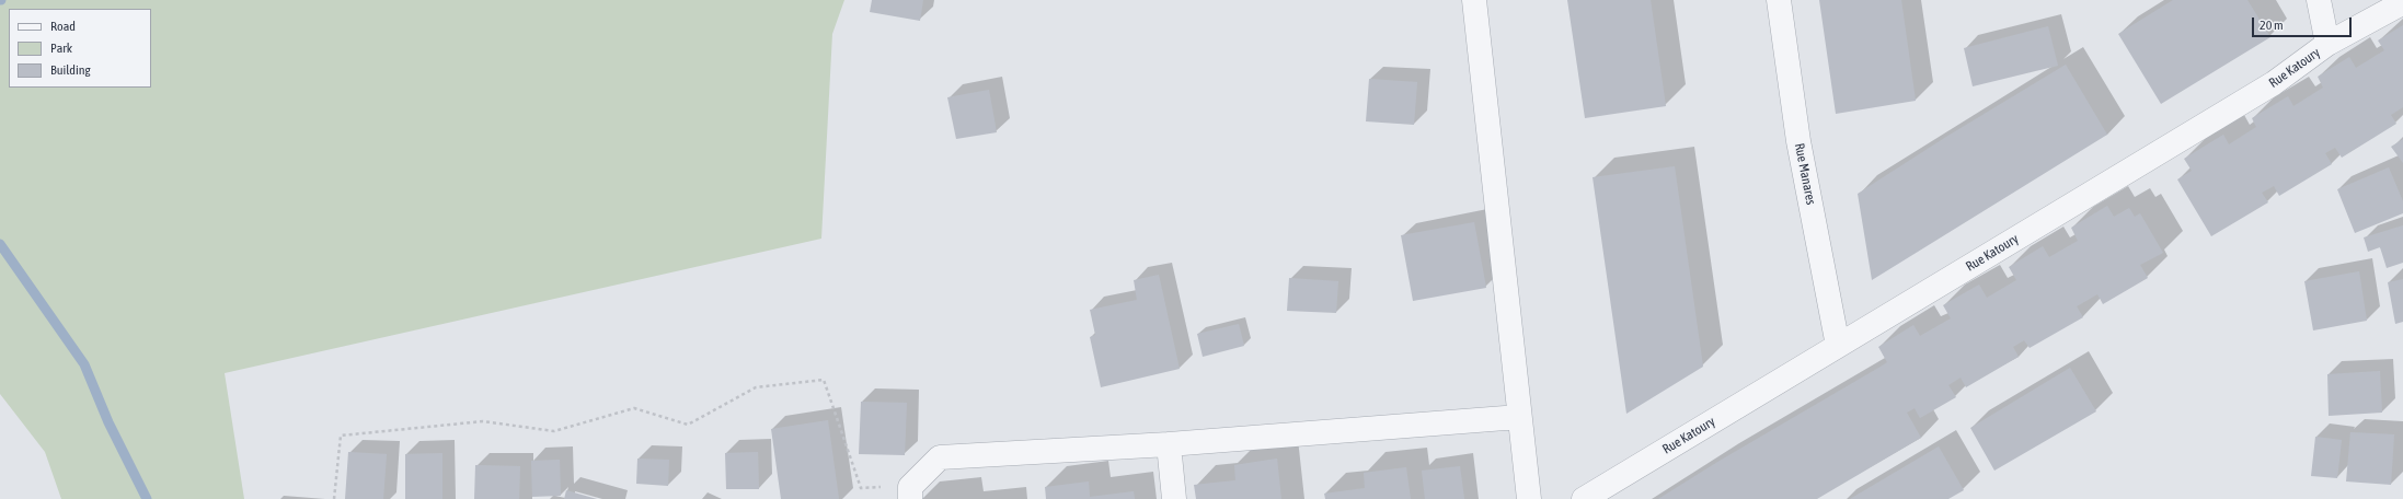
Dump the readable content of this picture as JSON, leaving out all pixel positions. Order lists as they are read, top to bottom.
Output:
{
  "streets": {
    "street": ["Rue Katoury", "Rue Manares"]
  },
  "crossings": [
    ["Rue Katoury", "Rue Manares"]
  ],
  "legend": ["Road", "Park", "Building"],
  "scale_bar": "20 m"
}
